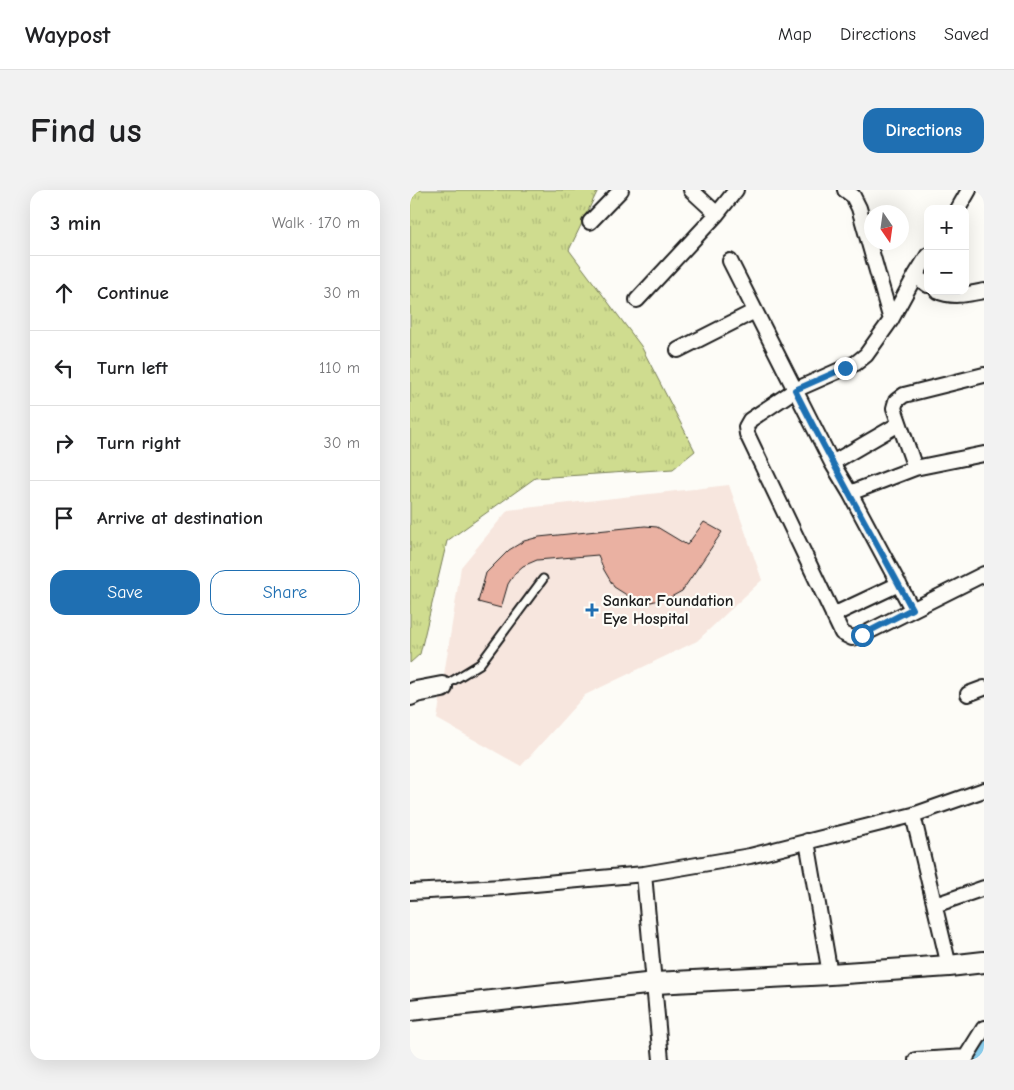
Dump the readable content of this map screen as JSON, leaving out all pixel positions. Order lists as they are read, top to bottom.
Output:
{
  "places": {
    "health": ["Sankar Foundation Eye Hospital"]
  },
  "north": "bottom",
  "page": {
    "header": "Waypost",
    "nav": ["Map", "Directions", "Saved"],
    "buttons": [
      "Directions",
      ["Save", "Share"]
    ],
    "title": "Find us",
    "heading": ["3 min", "Walk · 170 m"],
    "map_buttons": ["+", "−"],
    "list": [
      ["Continue", "30 m"],
      ["Turn left", "110 m"],
      ["Turn right", "30 m"],
      "Arrive at destination"
    ]
  }
}
